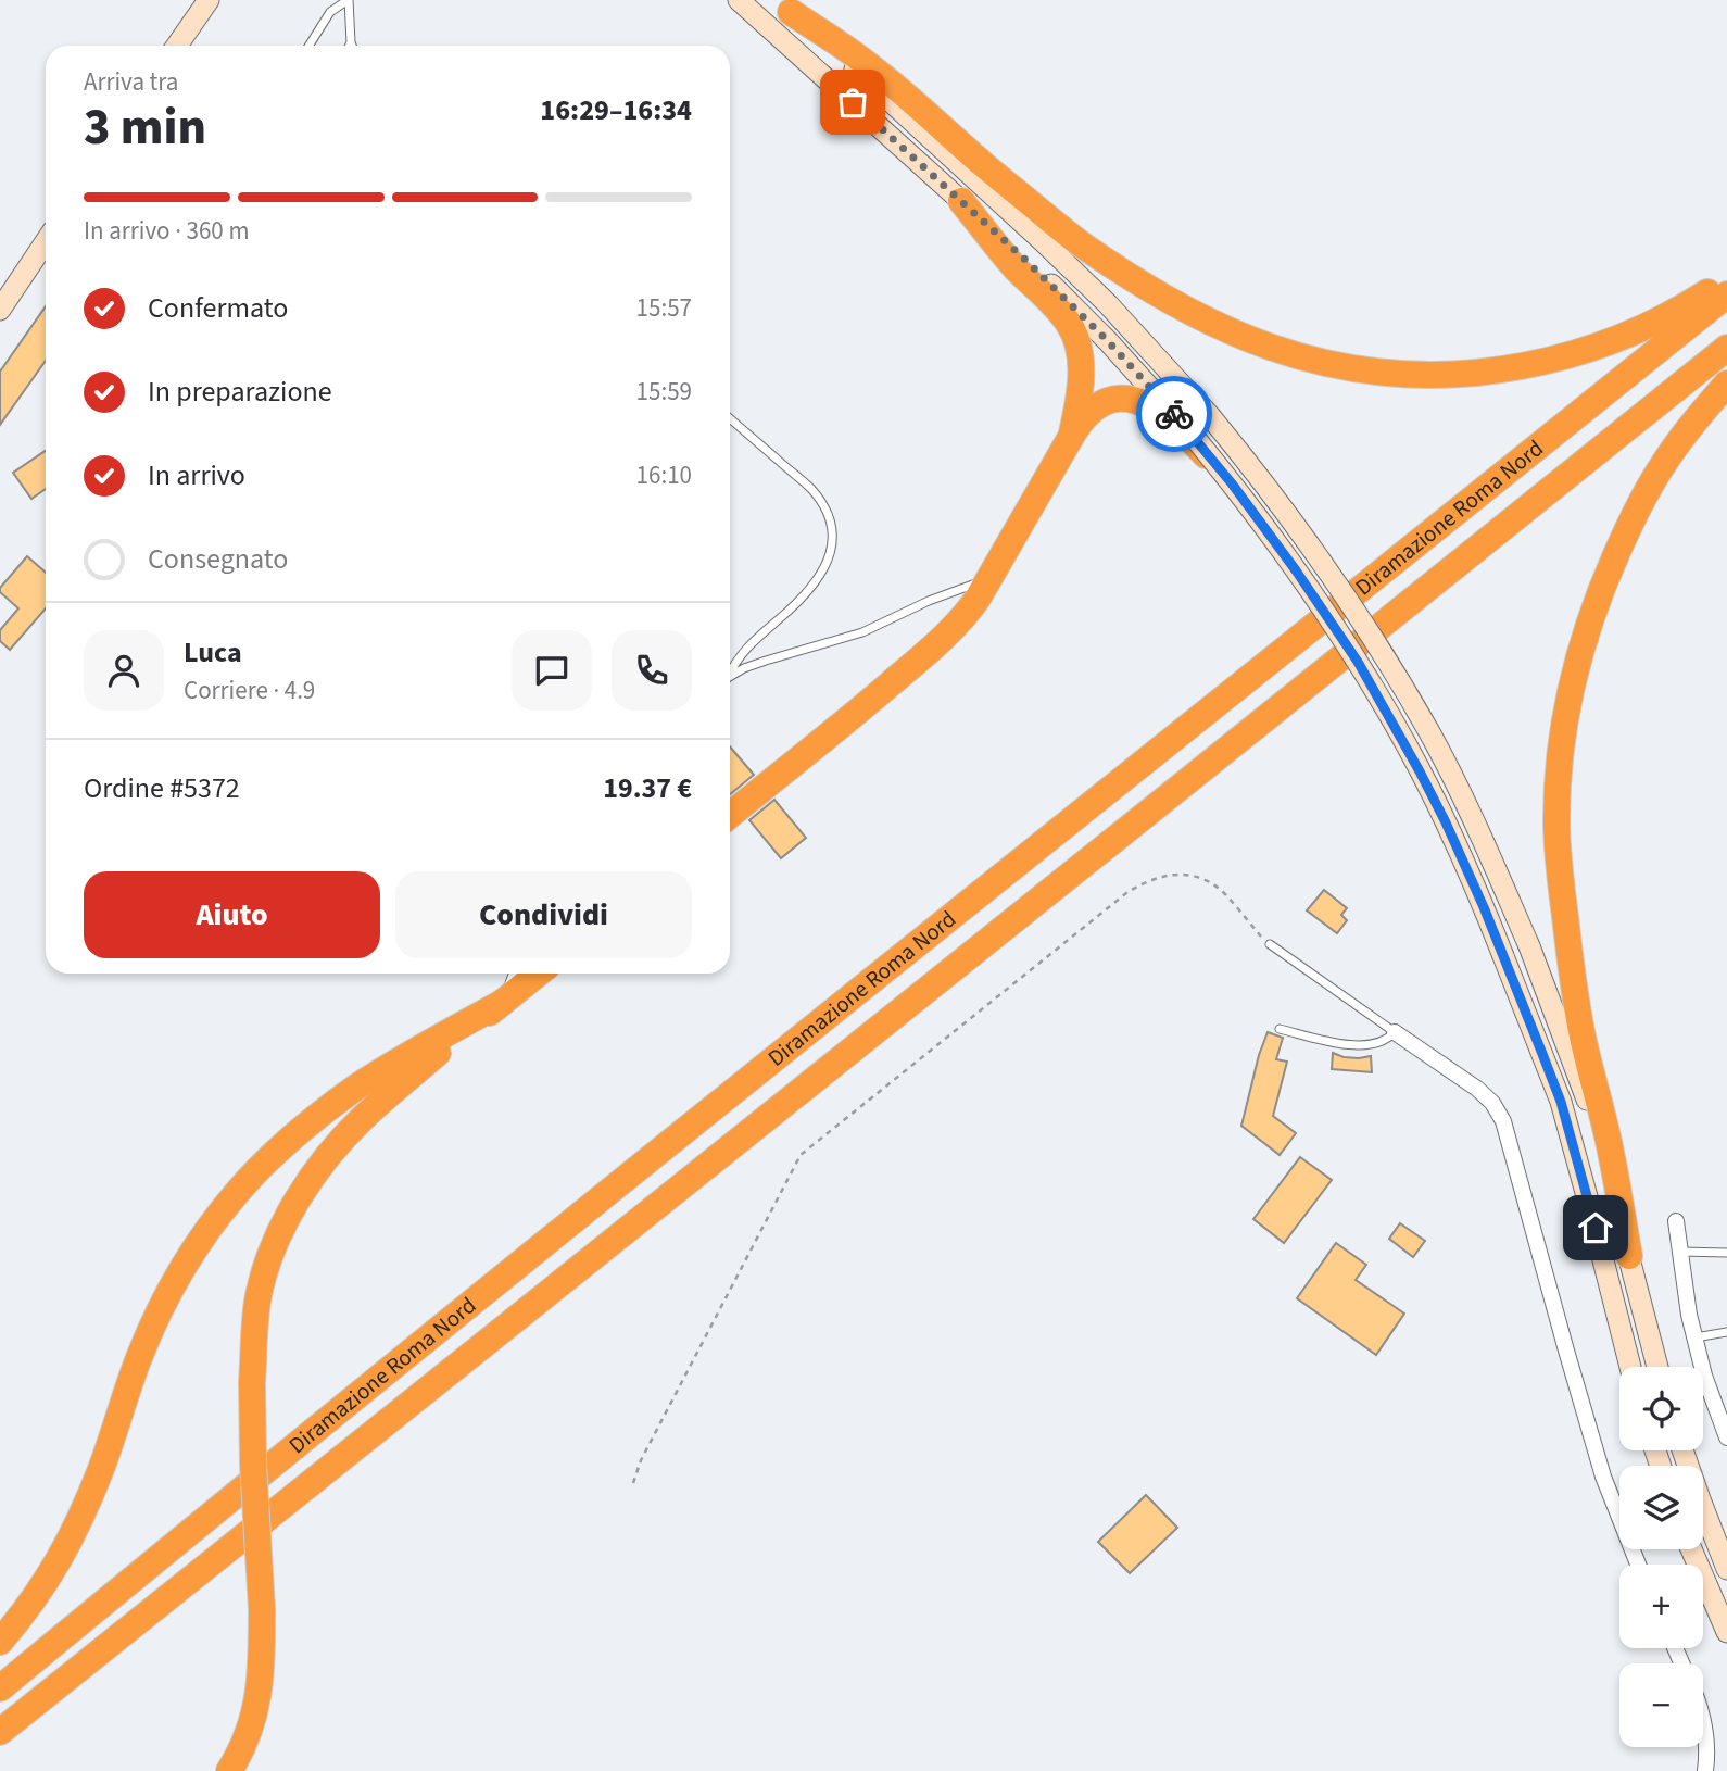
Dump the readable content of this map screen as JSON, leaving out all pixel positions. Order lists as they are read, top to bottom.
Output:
{
  "streets": {
    "highway": ["Diramazione Roma Nord"]
  },
  "page": {
    "heading": ["3 min", "Arriva tra", "16:29–16:34"],
    "panel": [
      "Luca",
      "Corriere · 4.9",
      "Ordine #5372",
      "19.37 €"
    ],
    "bar": "In arrivo · 360 m",
    "list": [
      ["Confermato", "15:57"],
      ["In preparazione", "15:59"],
      ["In arrivo", "16:10"],
      "Consegnato"
    ],
    "buttons": ["Aiuto", "Condividi"],
    "map_buttons": ["+", "−"]
  }
}
